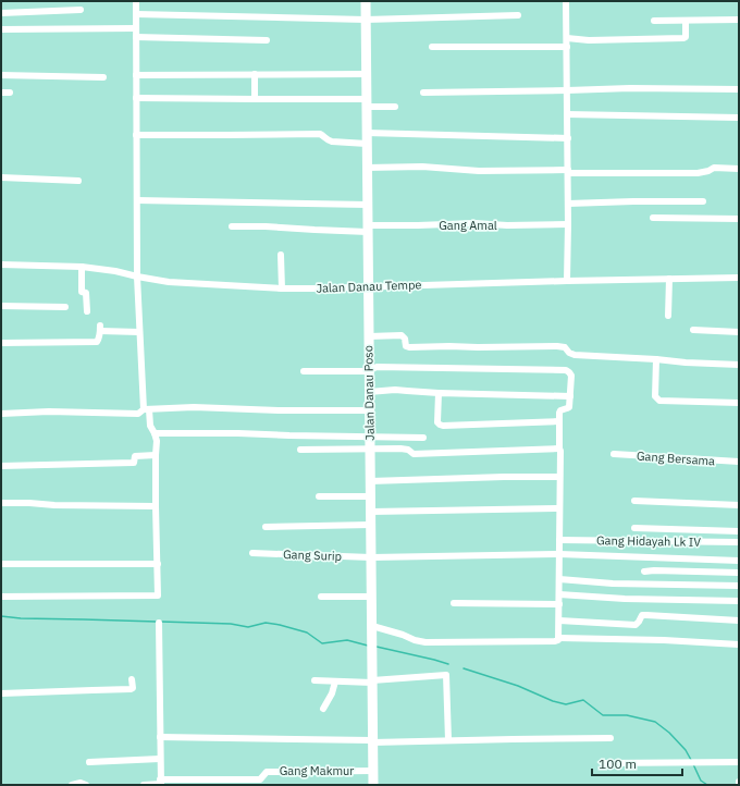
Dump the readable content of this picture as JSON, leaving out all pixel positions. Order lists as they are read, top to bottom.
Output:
{
  "streets": {
    "street": [
      "Gang Amal",
      "Jalan Danau Tempe",
      "Jalan Danau Poso",
      "Gang Bersama",
      "Gang Hidayah Lk IV",
      "Gang Surip",
      "Gang Makmur"
    ]
  },
  "crossings": [
    ["Gang Amal", "Jalan Danau Poso"],
    ["Jalan Danau Tempe", "Jalan Danau Poso"],
    ["Jalan Danau Poso", "Gang Surip"],
    ["Jalan Danau Poso", "Gang Makmur"]
  ],
  "scale_bar": "100 m"
}
